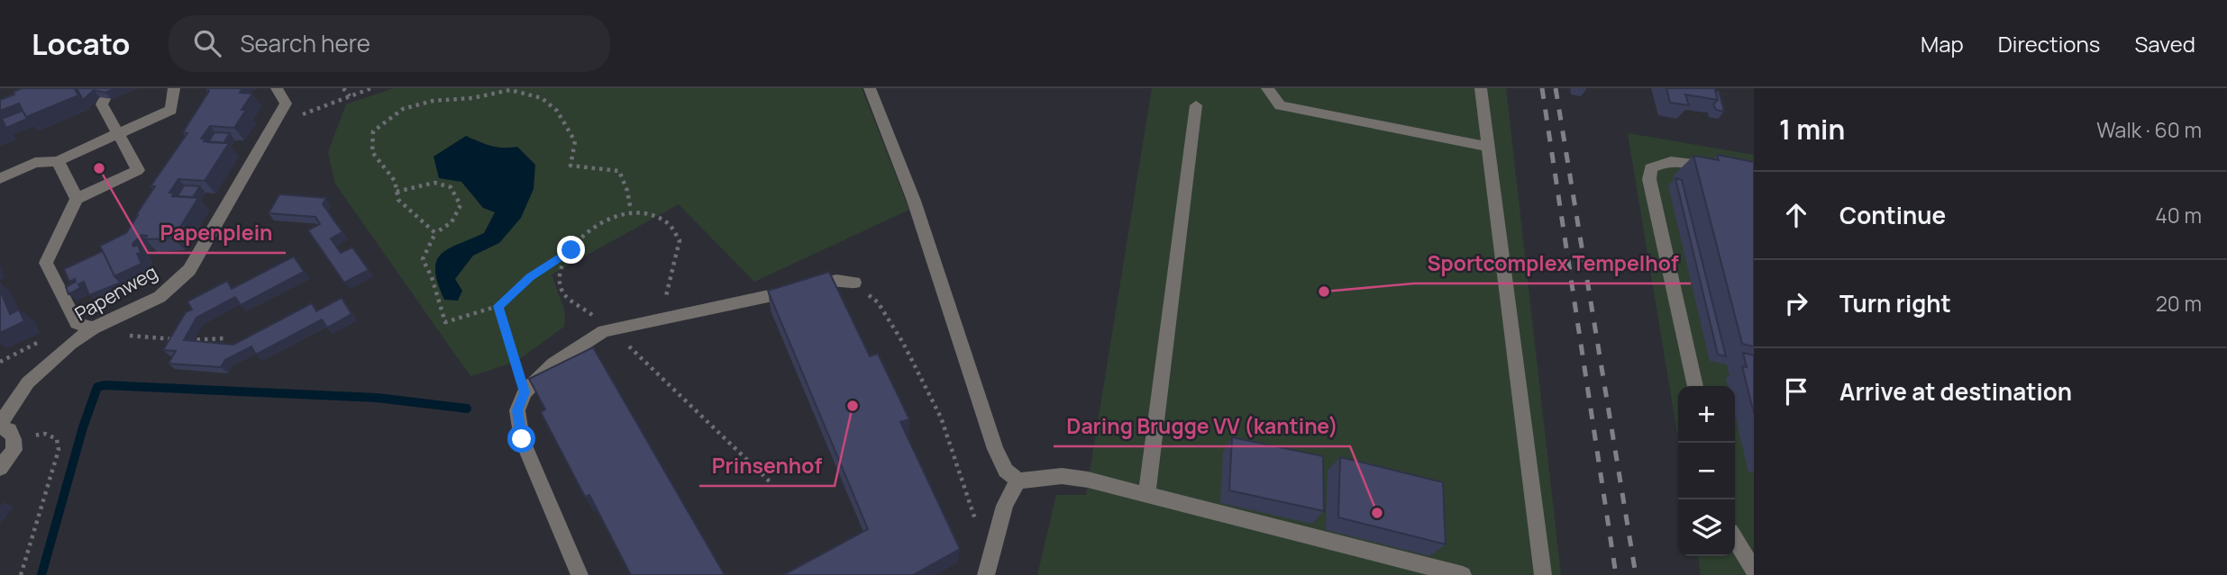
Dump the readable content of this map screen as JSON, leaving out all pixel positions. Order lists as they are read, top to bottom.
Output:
{
  "streets": {
    "street": ["Papenweg"]
  },
  "places": [
    "Papenplein",
    "Sportcomplex Tempelhof",
    "Prinsenhof",
    "Daring Brugge VV (kantine)"
  ],
  "page": {
    "header": "Locato",
    "search": "Search here",
    "nav": ["Map", "Directions", "Saved"],
    "heading": ["1 min", "Walk · 60 m"],
    "list": [
      ["Continue", "40 m"],
      ["Turn right", "20 m"],
      "Arrive at destination"
    ],
    "map_buttons": ["+", "−"]
  }
}
